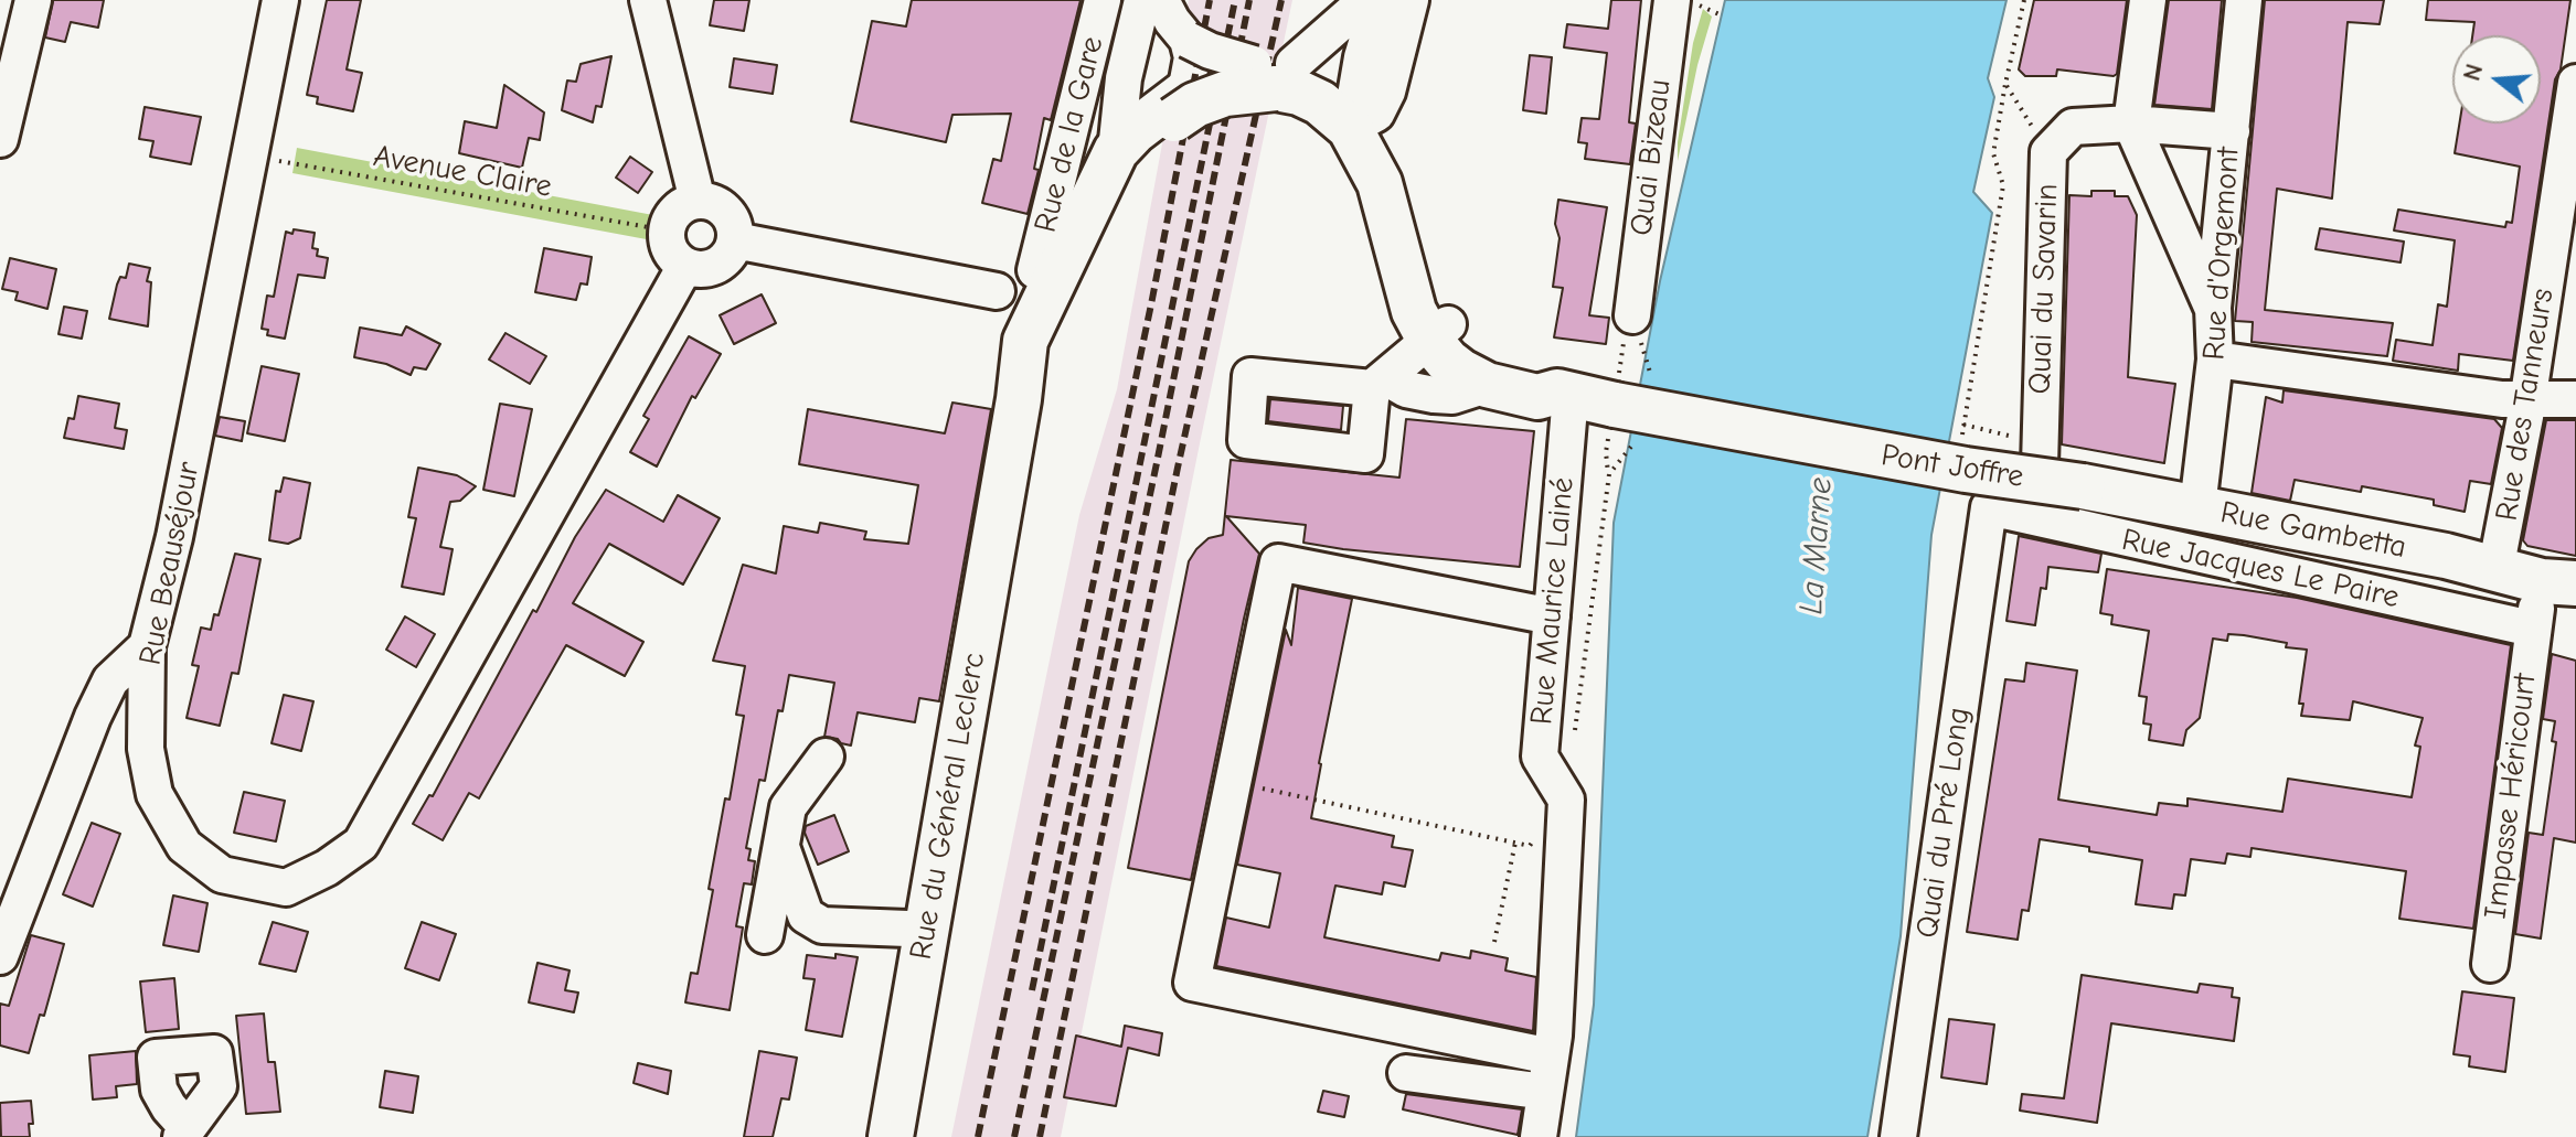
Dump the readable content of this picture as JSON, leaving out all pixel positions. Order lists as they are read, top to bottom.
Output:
{
  "streets": {
    "main road": ["Pont Joffre", "Rue Gambetta", "Rue du Général Leclerc"],
    "street": [
      "Rue de la Gare",
      "Quai Bizeau",
      "Rue d'Orgemont",
      "Quai du Savarin",
      "Rue des Tanneurs",
      "Rue Beauséjour",
      "Rue Jacques Le Paire",
      "Rue Maurice Lainé",
      "Impasse Héricourt",
      "Quai du Pré Long"
    ],
    "path": ["Avenue Claire"]
  },
  "crossings": [
    ["Rue de la Gare", "Rue du Général Leclerc"],
    ["Avenue Claire", "Rue Beauséjour"],
    ["Rue d'Orgemont", "Quai du Savarin"],
    ["Rue d'Orgemont", "Rue Gambetta"],
    ["Quai du Savarin", "Rue Jacques Le Paire"],
    ["Rue des Tanneurs", "Rue Gambetta"],
    ["Pont Joffre", "Rue Gambetta"],
    ["Pont Joffre", "Rue Maurice Lainé"],
    ["Rue Gambetta", "Impasse Héricourt"],
    ["Rue Jacques Le Paire", "Impasse Héricourt"],
    ["Rue Jacques Le Paire", "Quai du Pré Long"]
  ],
  "water": ["La Marne"],
  "north": "left"
}
